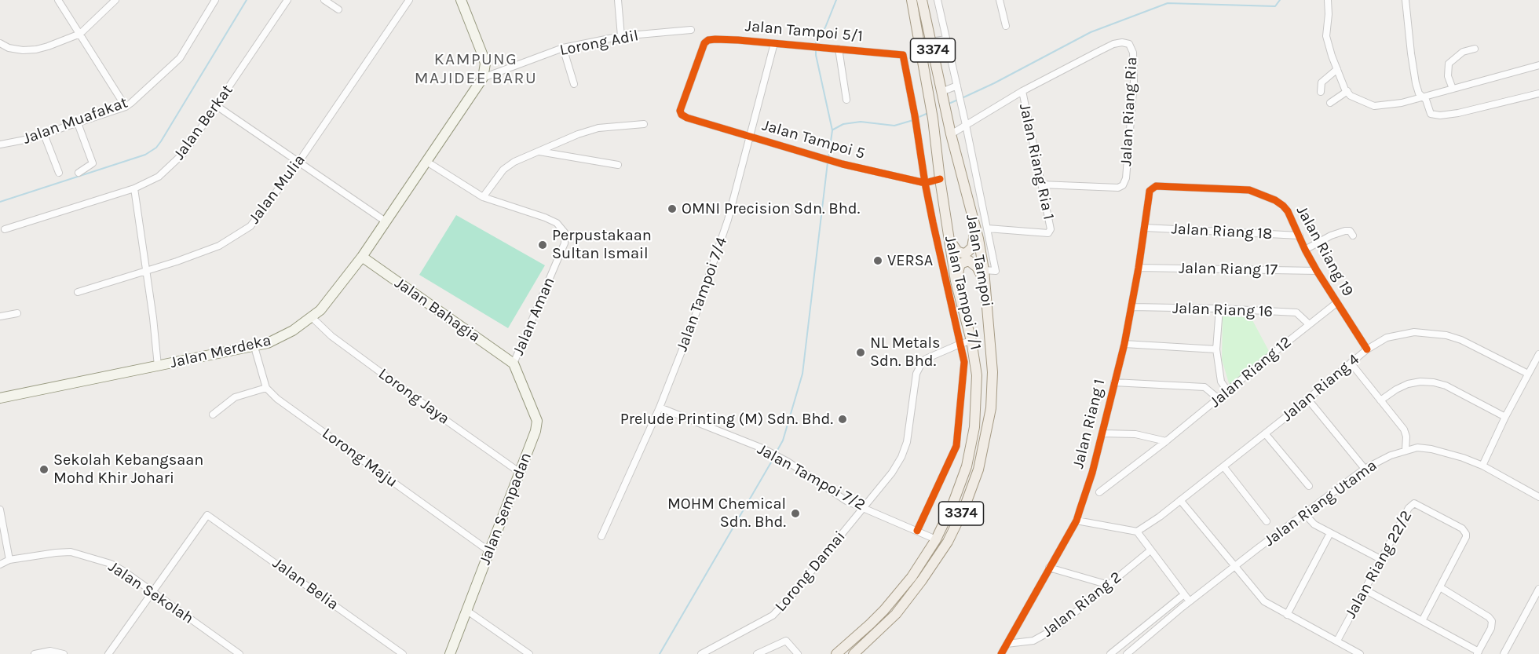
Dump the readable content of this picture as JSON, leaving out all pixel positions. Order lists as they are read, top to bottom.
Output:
{
  "streets": {
    "main road": ["3374", "Jalan Tampoi"],
    "street": [
      "Jalan Tampoi 5/1",
      "Lorong Adil",
      "Jalan Riang Ria",
      "Jalan Muafakat",
      "Jalan Berkat",
      "Jalan Tampoi 5",
      "Jalan Riang Ria 1",
      "Jalan Mulia",
      "Jalan Riang 18",
      "Jalan Riang 19",
      "Jalan Riang 17",
      "Jalan Tampoi 7/1",
      "Jalan Tampoi 7/4",
      "Jalan Bahagia",
      "Jalan Riang 16",
      "Jalan Aman",
      "Jalan Merdeka",
      "Jalan Riang 12",
      "Jalan Riang 4",
      "Lorong Jaya",
      "Jalan Riang 1",
      "Lorong Maju",
      "Jalan Tampoi 7/2",
      "Jalan Riang Utama",
      "Jalan Sempadan",
      "Jalan Riang 22/2",
      "Lorong Damai",
      "Jalan Belia",
      "Jalan Sekolah",
      "Jalan Riang 2"
    ]
  },
  "crossings": [
    ["Jalan Tampoi 5/1", "Jalan Tampoi 5"],
    ["Jalan Tampoi 5/1", "Jalan Tampoi 7/1"],
    ["Jalan Tampoi 5/1", "Jalan Tampoi 7/4"],
    ["Lorong Adil", "Jalan Merdeka"],
    ["Jalan Riang Ria", "Jalan Riang Ria 1"],
    ["Jalan Riang Ria", "Jalan Tampoi"],
    ["Jalan Tampoi 5", "Jalan Tampoi"],
    ["Jalan Tampoi 5", "Jalan Tampoi 7/1"],
    ["Jalan Tampoi 5", "Jalan Tampoi 7/4"],
    ["Jalan Riang 18", "Jalan Riang 19"],
    ["Jalan Riang 18", "Jalan Riang 1"],
    ["Jalan Riang 19", "Jalan Riang 17"],
    ["Jalan Riang 19", "Jalan Riang 12"],
    ["Jalan Riang 19", "Jalan Riang 4"],
    ["Jalan Riang 19", "Jalan Riang 1"],
    ["Jalan Tampoi", "Jalan Tampoi 7/2"],
    ["Jalan Riang 17", "Jalan Riang 1"],
    ["Jalan Tampoi 7/1", "Jalan Tampoi 7/2"],
    ["Jalan Tampoi 7/1", "Lorong Damai"],
    ["Jalan Tampoi 7/4", "Jalan Tampoi 7/2"],
    ["Jalan Bahagia", "Jalan Aman"],
    ["Jalan Bahagia", "Jalan Merdeka"],
    ["Jalan Bahagia", "Jalan Sempadan"],
    ["Jalan Riang 16", "Jalan Riang 12"],
    ["Jalan Riang 16", "Jalan Riang 1"],
    ["Jalan Aman", "Jalan Merdeka"],
    ["Jalan Aman", "Jalan Sempadan"],
    ["Jalan Merdeka", "Lorong Jaya"],
    ["Lorong Jaya", "Jalan Sempadan"],
    ["Jalan Riang 1", "Jalan Riang 2"],
    ["Lorong Maju", "Jalan Sempadan"],
    ["Jalan Tampoi 7/2", "Lorong Damai"],
    ["Jalan Belia", "Jalan Sekolah"]
  ],
  "districts": ["KAMPUNG MAJIDEE BARU"],
  "places": [
    "OMNI Precision Sdn. Bhd.",
    "Perpustakaan Sultan Ismail",
    "VERSA",
    "NL Metals Sdn. Bhd.",
    "Prelude Printing (M) Sdn. Bhd.",
    "Sekolah Kebangsaan Mohd Khir Johari",
    "MOHM Chemical Sdn. Bhd."
  ]
}
